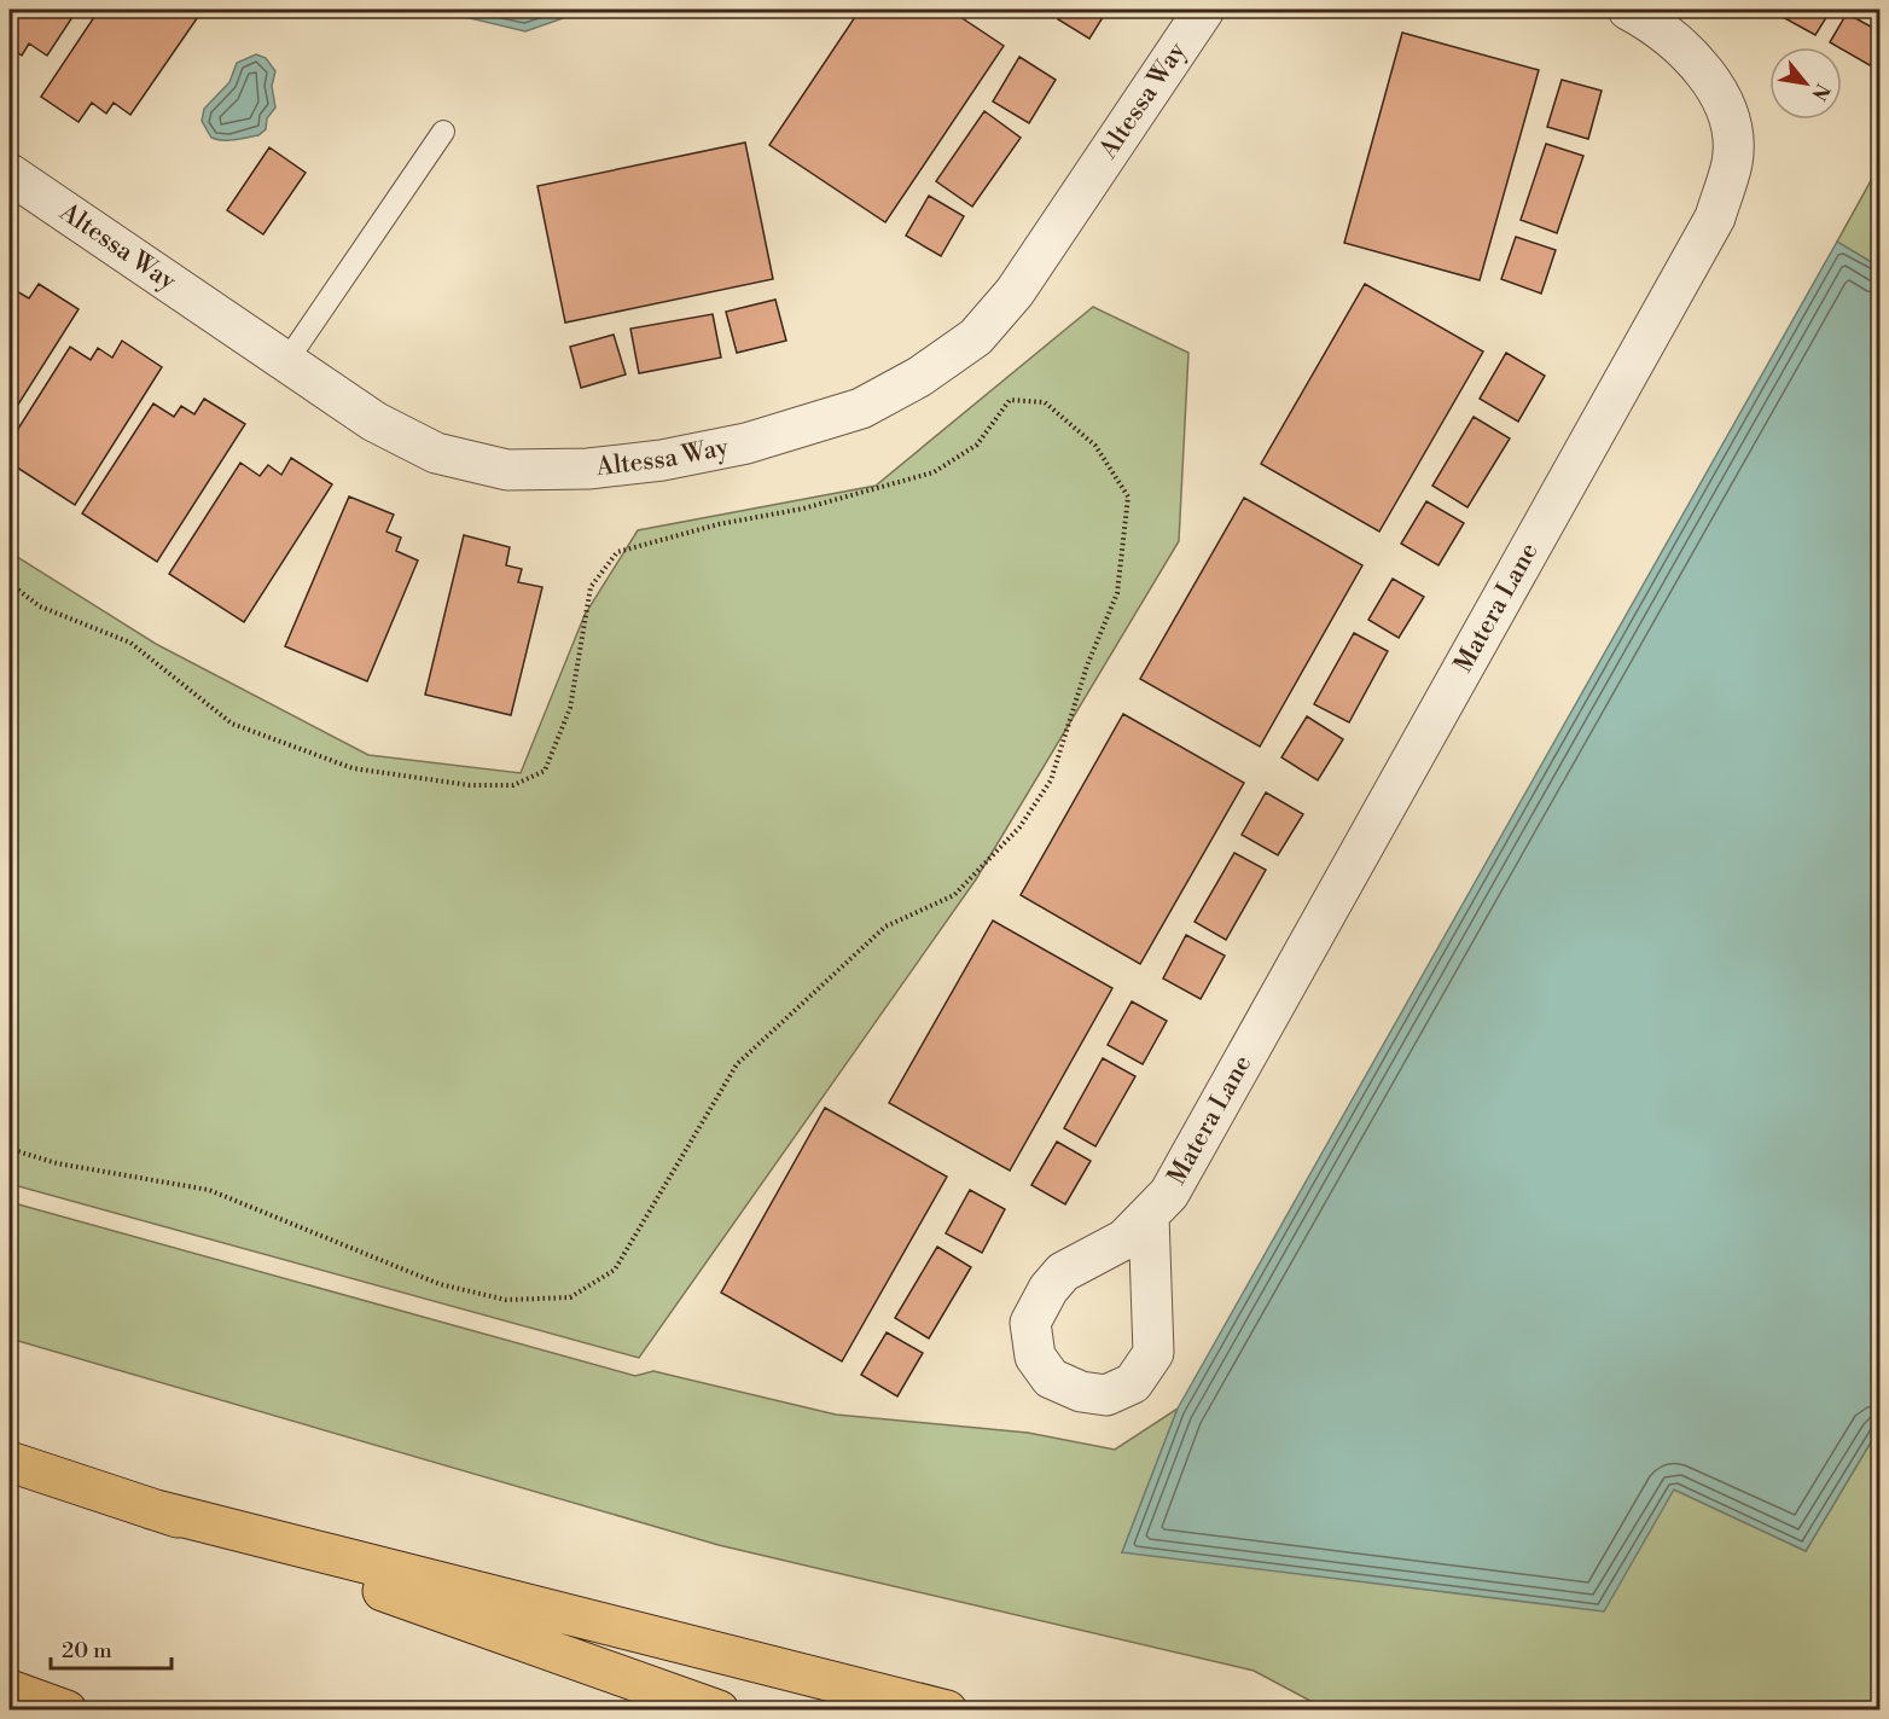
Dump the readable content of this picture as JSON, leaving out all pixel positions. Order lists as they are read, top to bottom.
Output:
{
  "streets": {
    "street": ["Altessa Way", "Matera Lane"]
  },
  "scale_bar": "20 m",
  "north": "bottom right"
}
